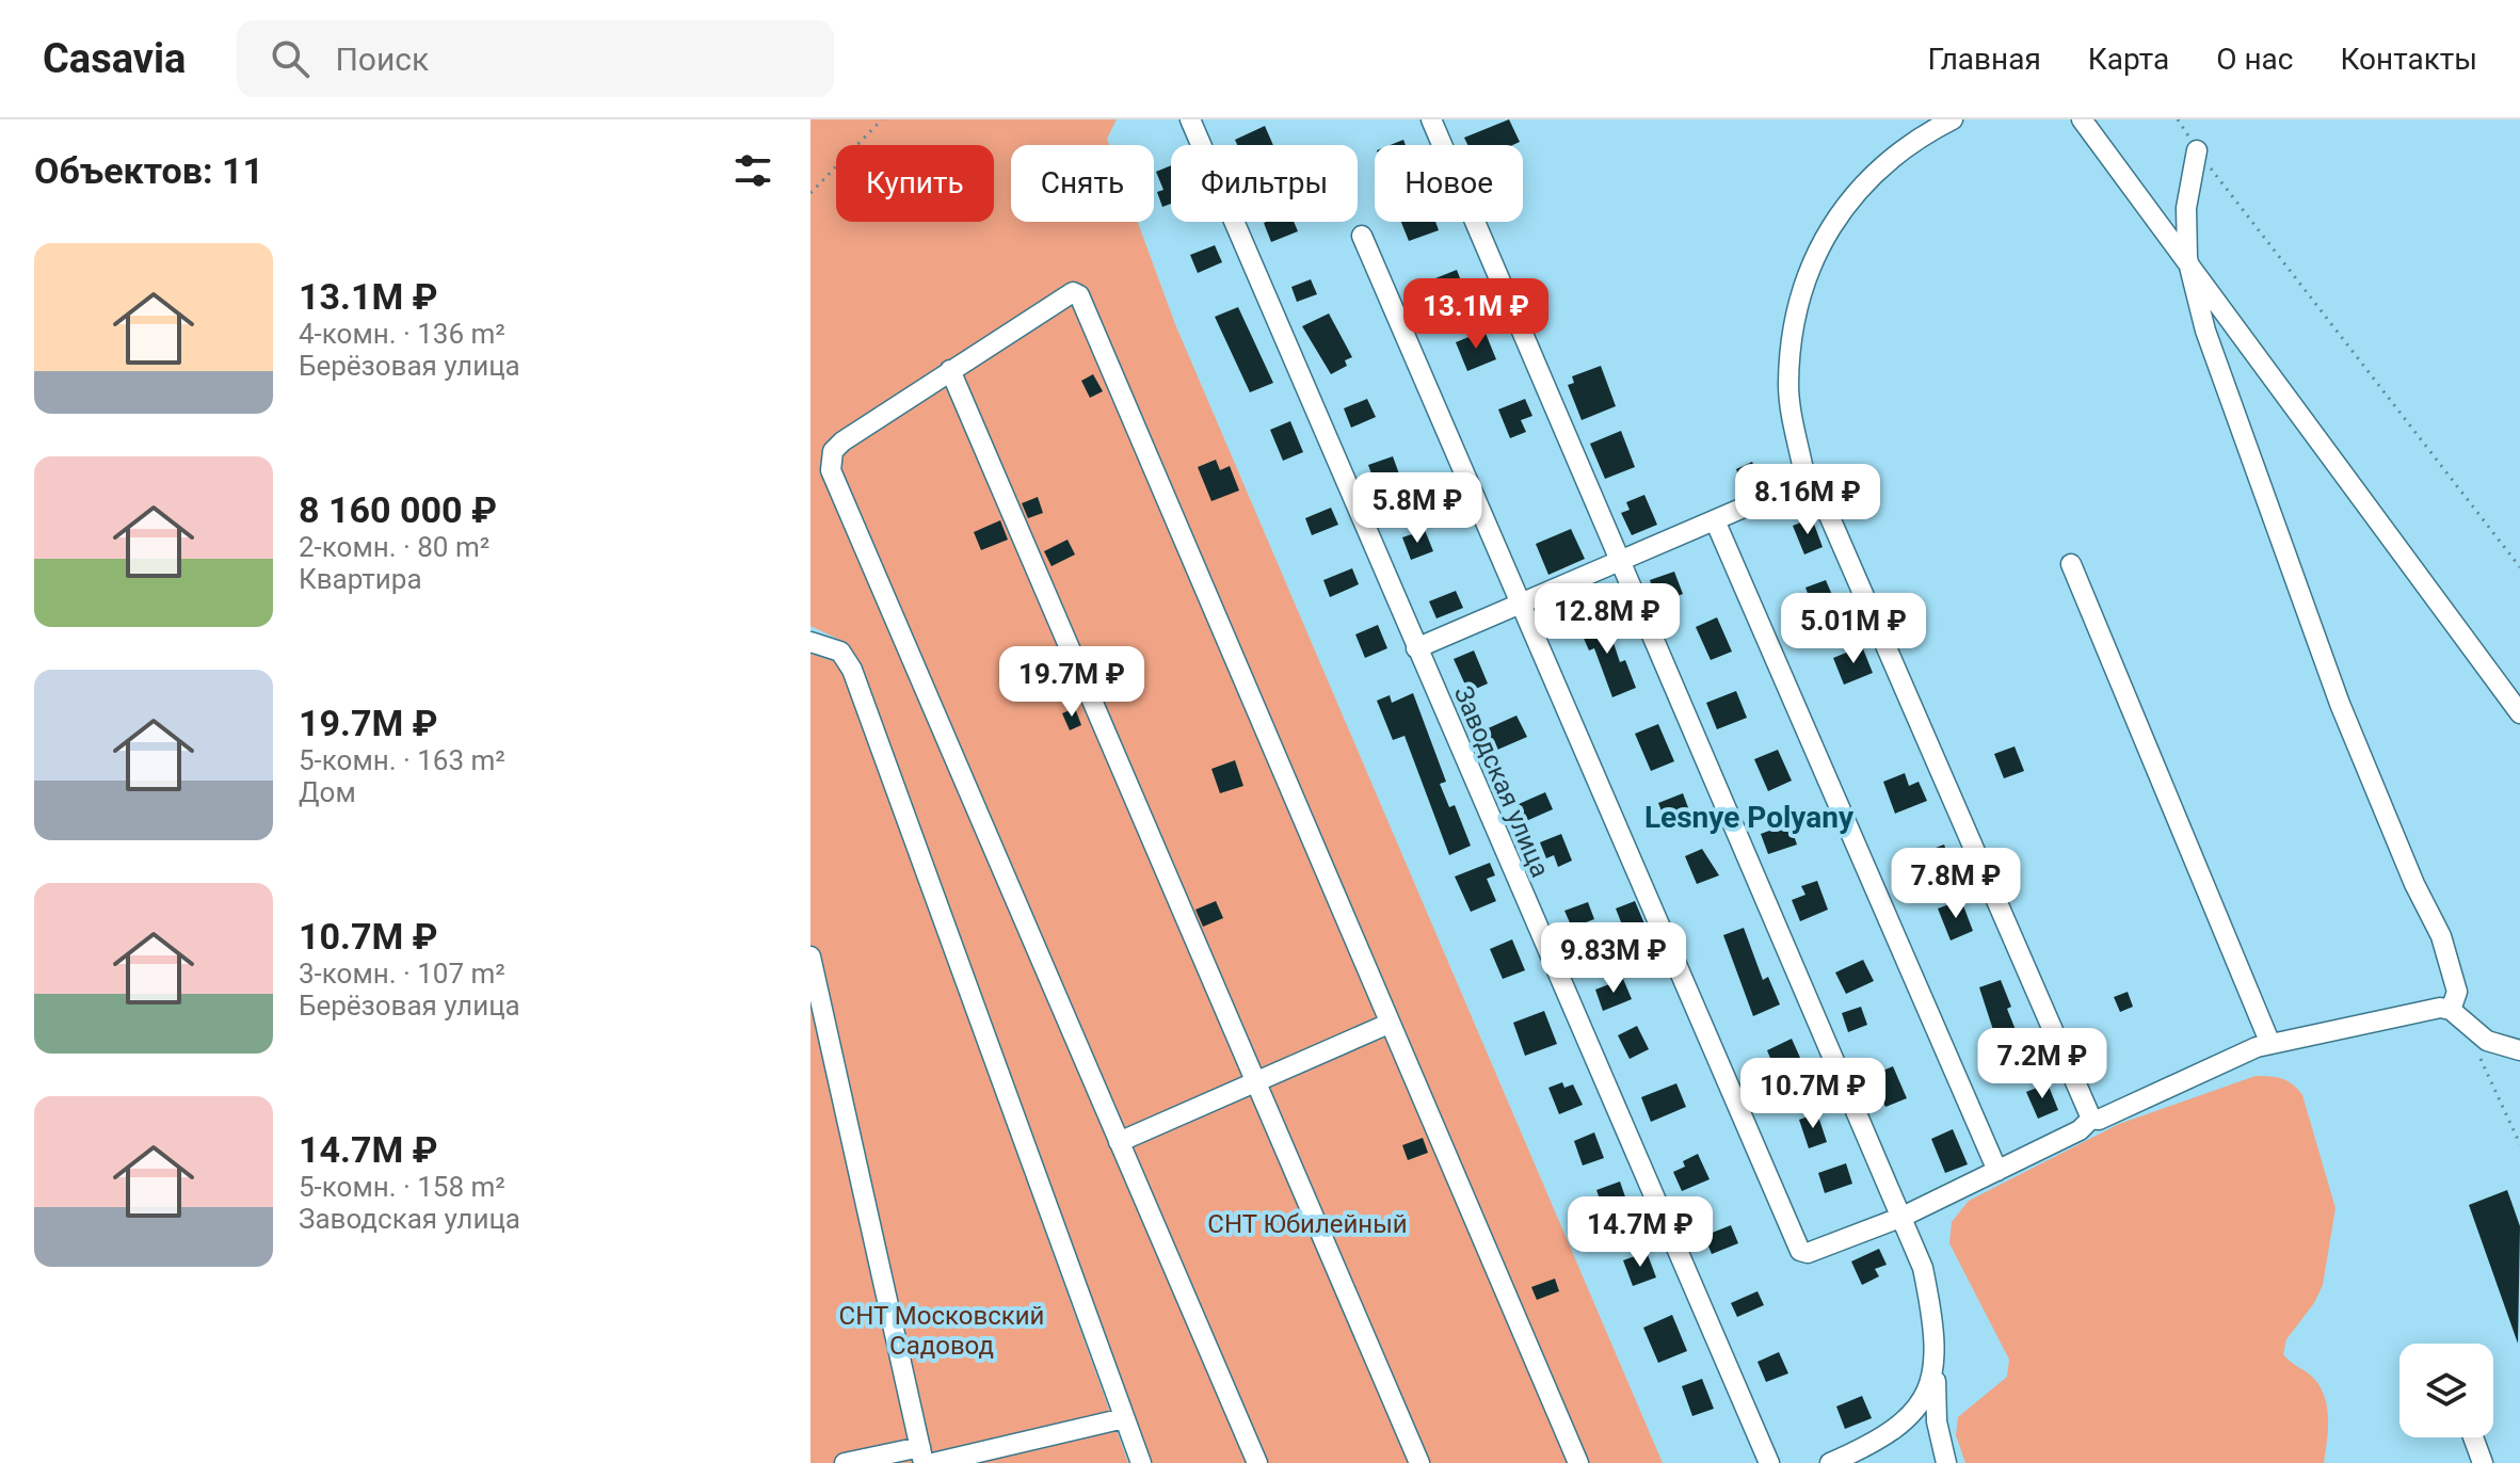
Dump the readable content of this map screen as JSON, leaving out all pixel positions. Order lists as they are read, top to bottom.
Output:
{
  "streets": {
    "street": ["Заводская улица"]
  },
  "districts": ["Lesnye Polyany"],
  "parks": ["СНТ Юбилейный", "СНТ Московский Садовод"],
  "page": {
    "header": "Casavia",
    "search": "Поиск",
    "nav": [
      "Главная",
      "Карта",
      "О нас",
      "Контакты"
    ],
    "heading": "Объектов: 11",
    "chip": [
      "Купить",
      "Снять",
      "Фильтры",
      "Новое"
    ],
    "list": [
      {
        "name": "13.1M ₽",
        "note": "4-комн. · 136 m² · Берёзовая улица"
      },
      {
        "name": "8 160 000 ₽",
        "note": "2-комн. · 80 m² · Квартира"
      },
      {
        "name": "19.7M ₽",
        "note": "5-комн. · 163 m² · Дом"
      },
      {
        "name": "10.7M ₽",
        "note": "3-комн. · 107 m² · Берёзовая улица"
      },
      {
        "name": "14.7M ₽",
        "note": "5-комн. · 158 m² · Заводская улица"
      }
    ],
    "price": [
      "13.1M ₽",
      "8.16M ₽",
      "5.8M ₽",
      "12.8M ₽",
      "5.01M ₽",
      "19.7M ₽",
      "7.8M ₽",
      "9.83M ₽",
      "7.2M ₽",
      "10.7M ₽",
      "14.7M ₽"
    ]
  }
}
